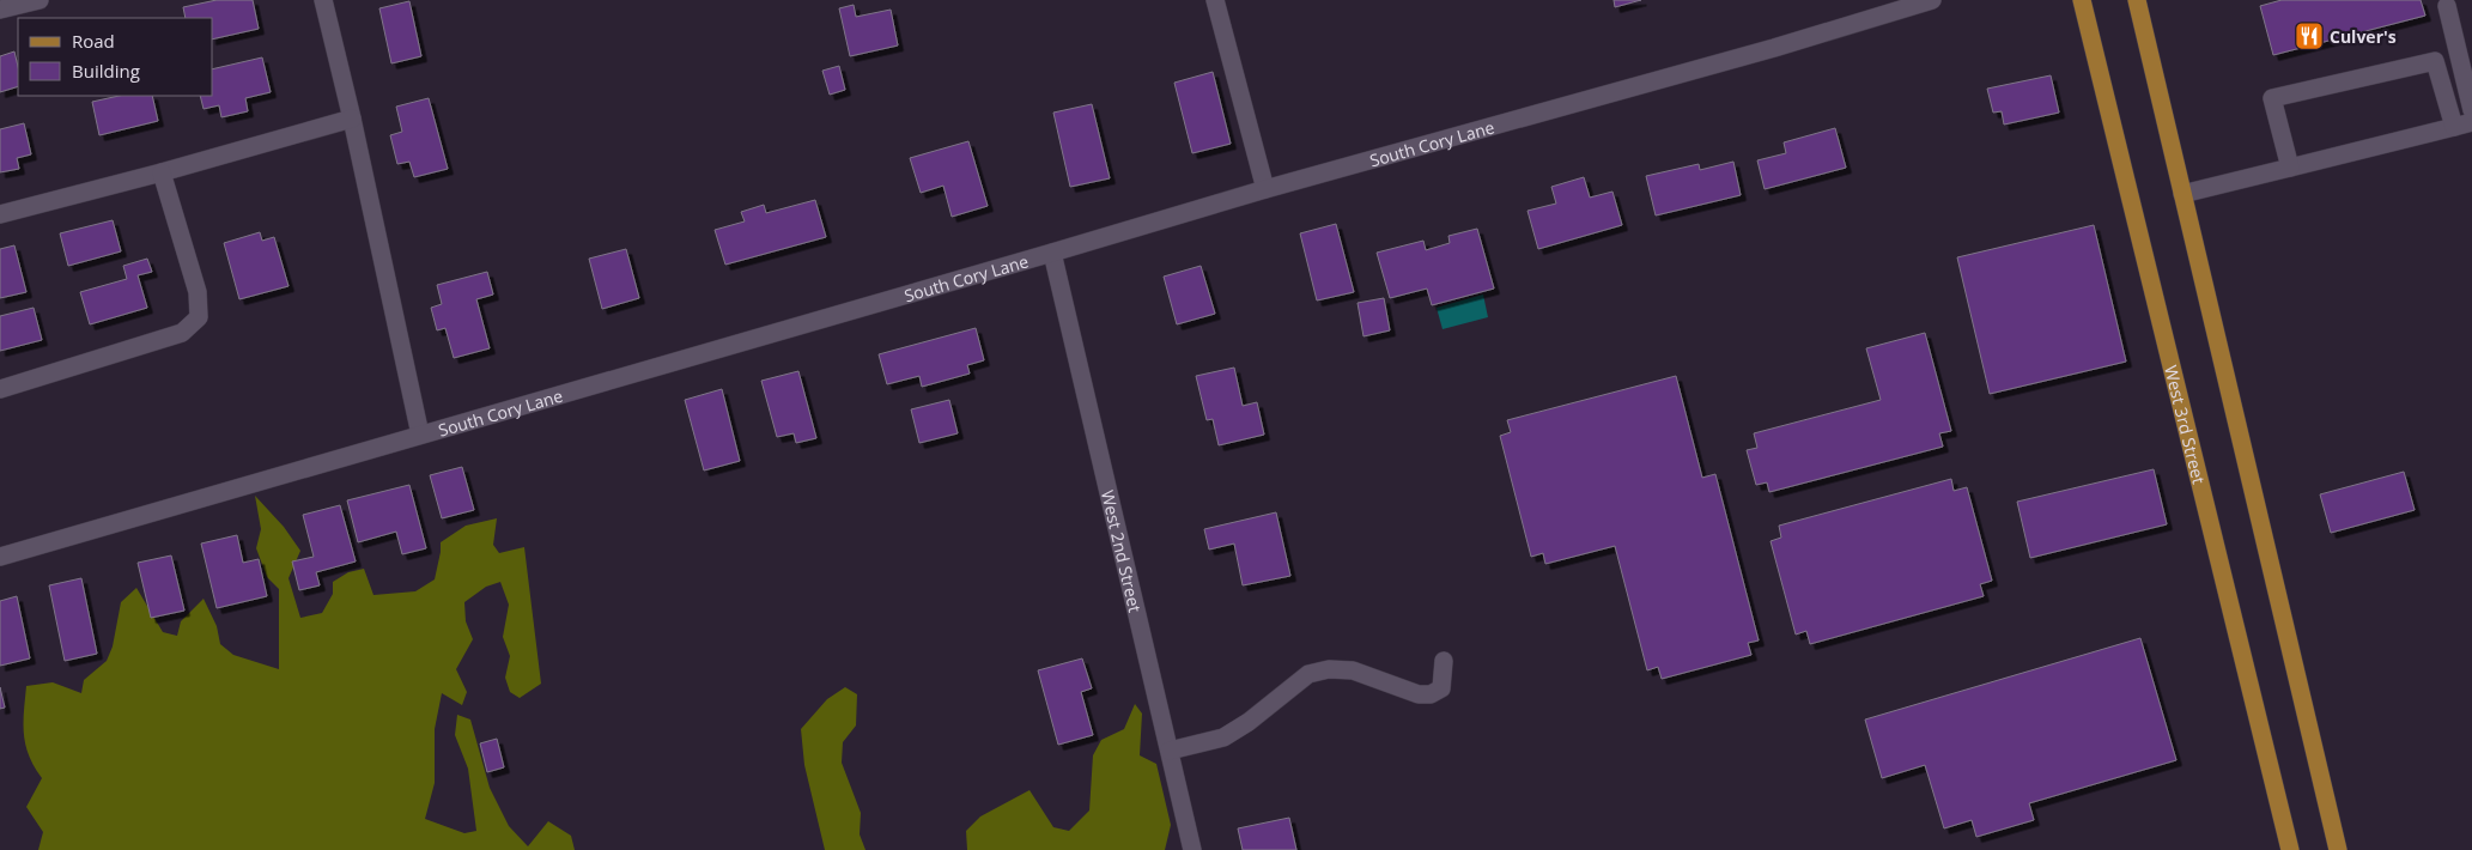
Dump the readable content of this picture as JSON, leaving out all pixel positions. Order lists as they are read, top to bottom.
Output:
{
  "streets": {
    "main road": ["West 3rd Street"],
    "street": ["South Cory Lane", "West 2nd Street"]
  },
  "crossings": [
    ["South Cory Lane", "West 2nd Street"]
  ],
  "places": {
    "restaurant": ["Culver's"]
  },
  "legend": ["Road", "Building"]
}
